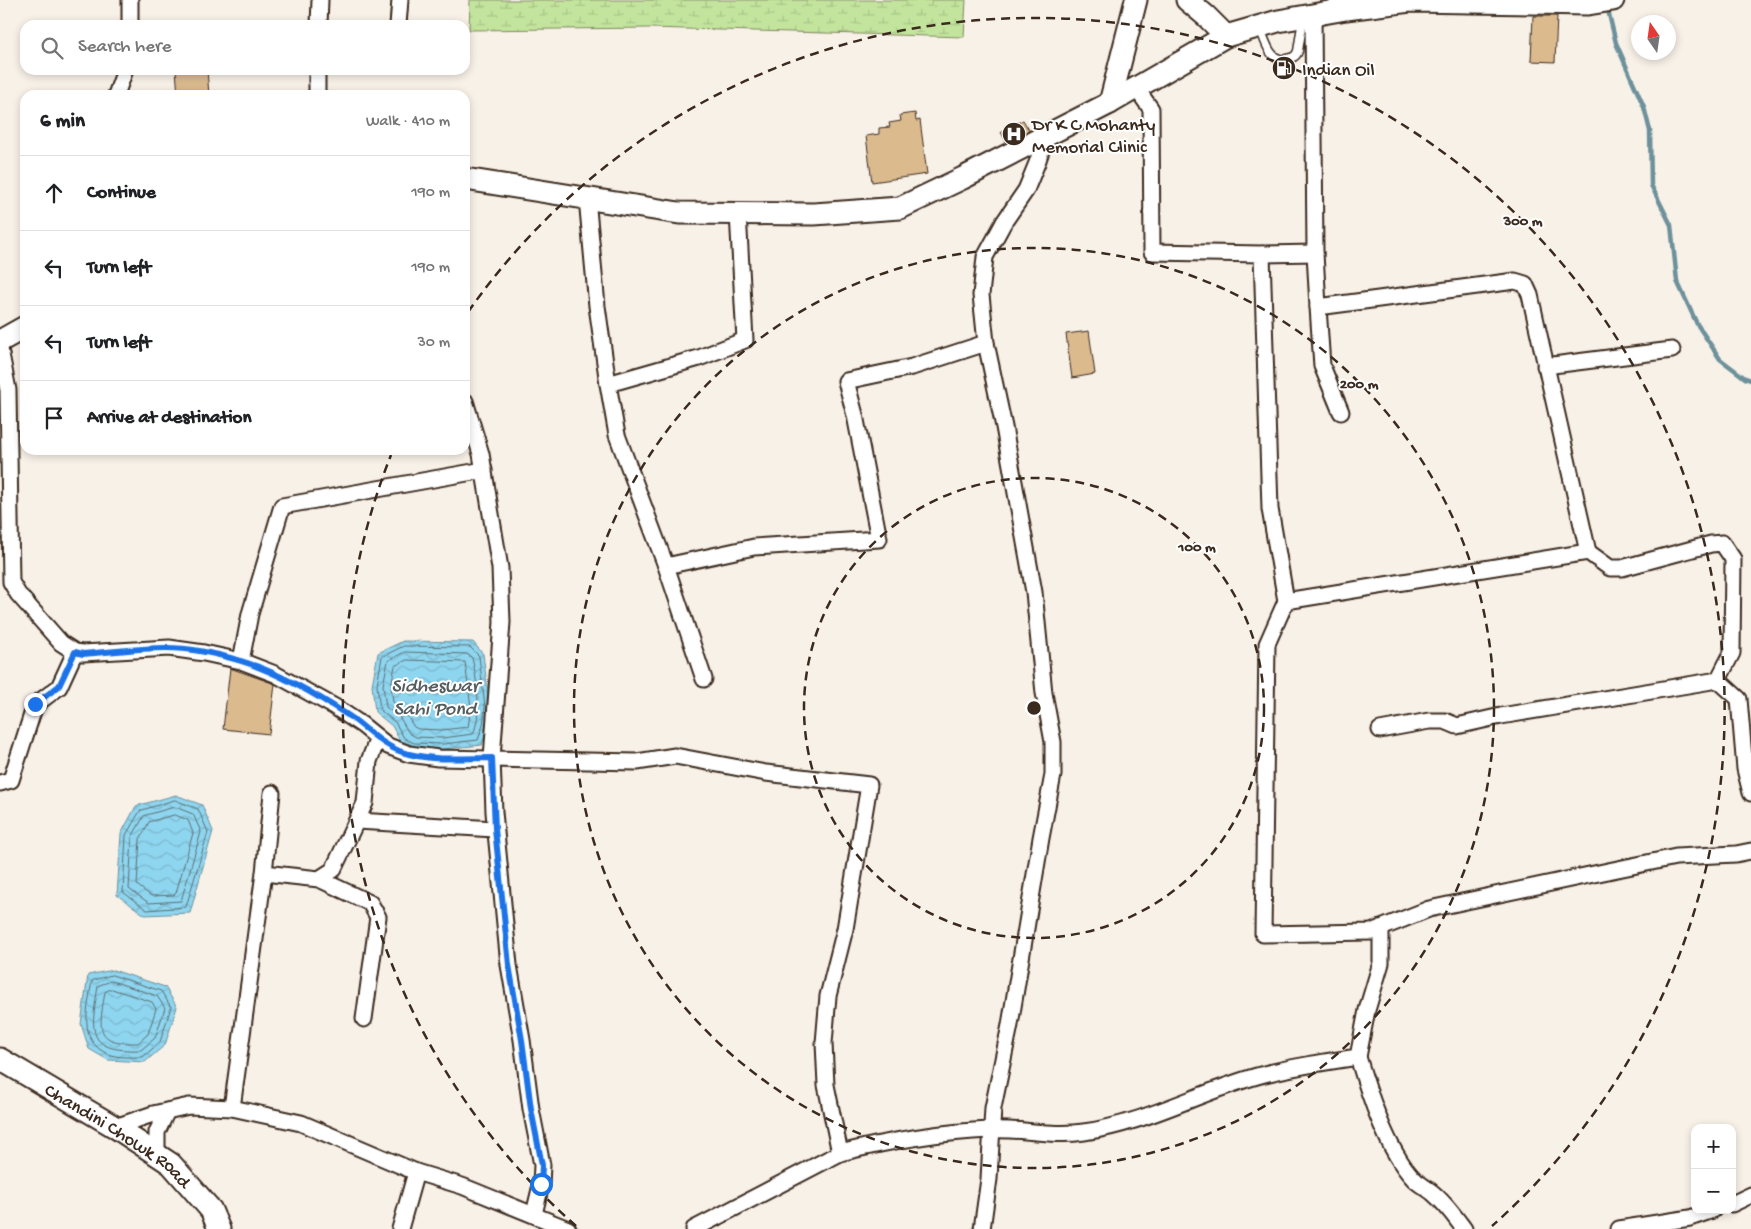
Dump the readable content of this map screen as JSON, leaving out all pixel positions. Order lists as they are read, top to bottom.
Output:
{
  "streets": {
    "main road": ["Chandini Chowk Road"]
  },
  "water": ["Sidheswar Sahi Pond"],
  "places": {
    "fuel station": ["Indian Oil"],
    "hospital": ["Dr K C Mohanty Memorial Clinic"]
  },
  "north": "top",
  "page": {
    "search": "Search here",
    "heading": ["6 min", "Walk · 410 m"],
    "list": [
      ["Continue", "190 m"],
      ["Turn left", "190 m"],
      ["Turn left", "30 m"],
      "Arrive at destination"
    ],
    "map_buttons": ["+", "−"]
  },
  "rings": ["300 m", "200 m", "100 m"]
}
